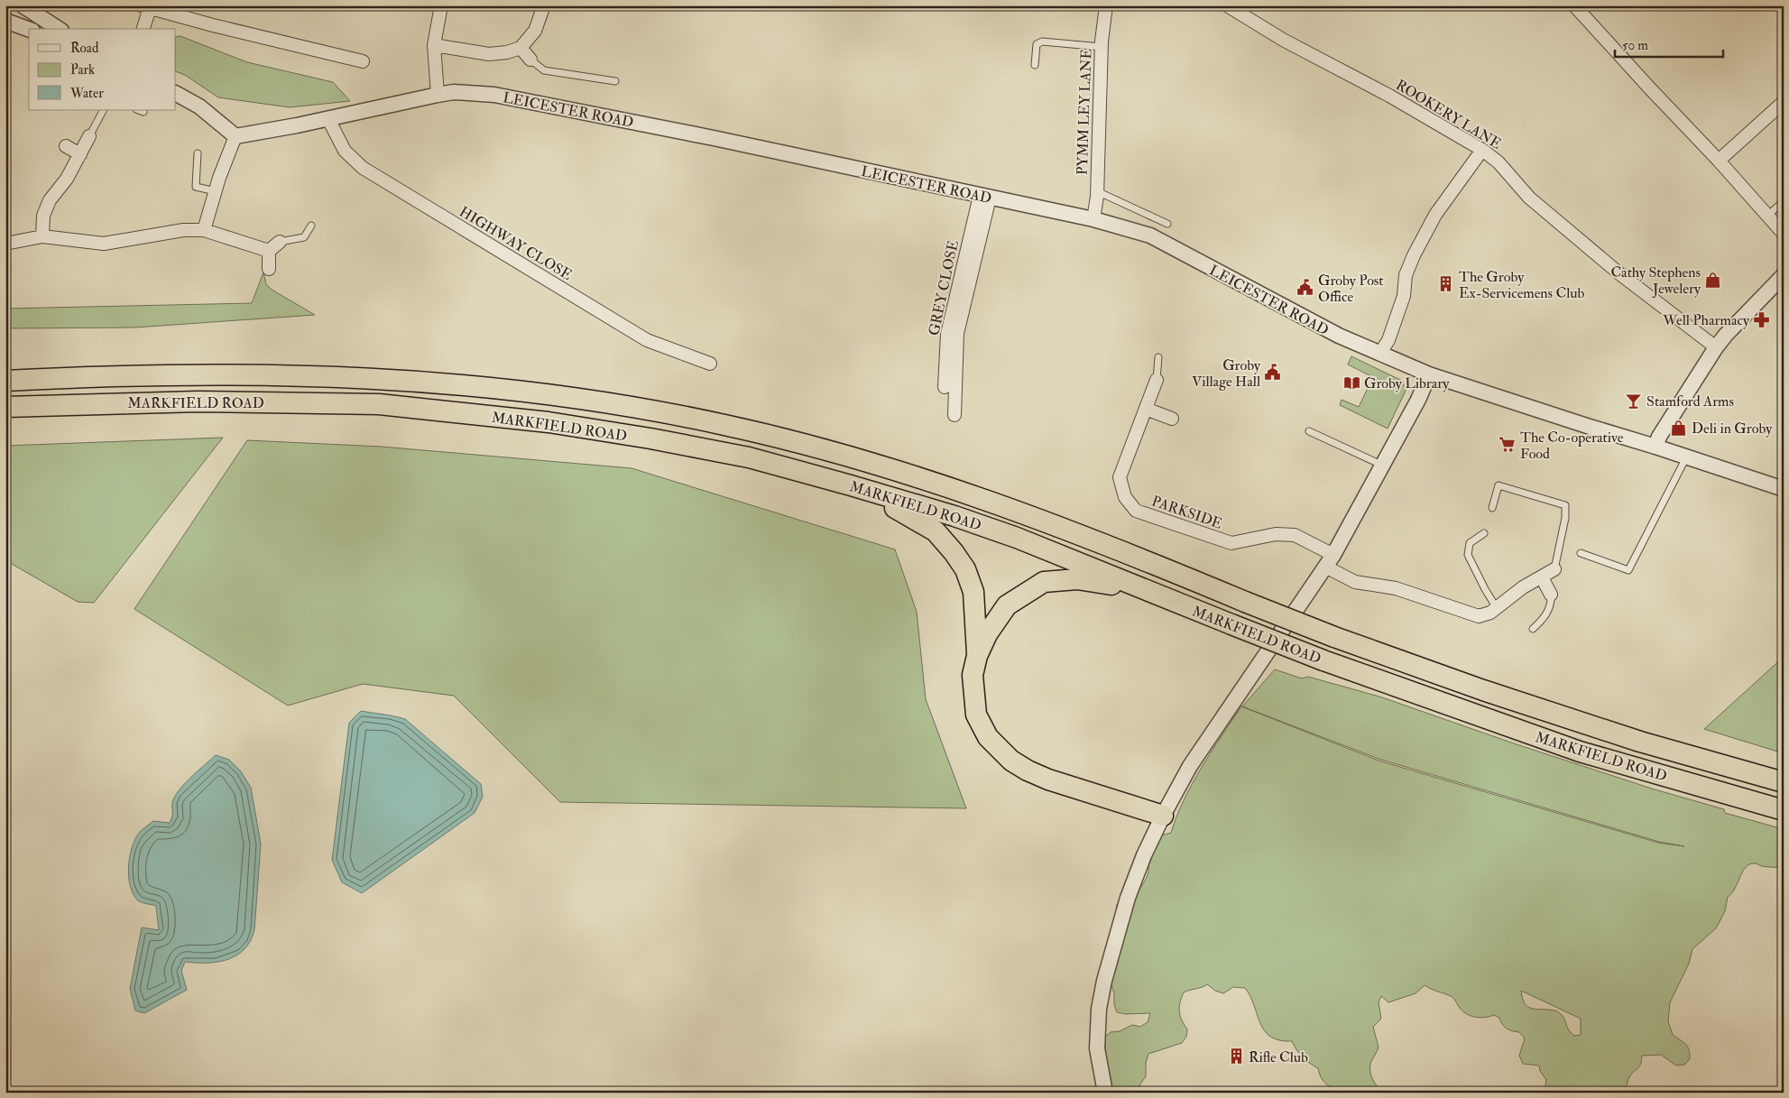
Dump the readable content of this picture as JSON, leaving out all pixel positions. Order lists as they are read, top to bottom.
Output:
{
  "streets": {
    "highway": ["MARKFIELD ROAD"],
    "street": [
      "LEICESTER ROAD",
      "PYMM LEY LANE",
      "ROOKERY LANE",
      "HIGHWAY CLOSE",
      "GREY CLOSE",
      "PARKSIDE"
    ]
  },
  "crossings": [
    ["LEICESTER ROAD", "PYMM LEY LANE"],
    ["LEICESTER ROAD", "HIGHWAY CLOSE"],
    ["LEICESTER ROAD", "GREY CLOSE"]
  ],
  "places": {
    "shop": ["Cathy Stephens Jewelery", "Deli in Groby"],
    "building": ["The Groby Ex-Servicemens Club", "Rifle Club"],
    "public building": ["Groby Post Office", "Groby Village Hall"],
    "pharmacy": ["Well Pharmacy"],
    "library": ["Groby Library"],
    "bar": ["Stamford Arms"],
    "supermarket": ["The Co-operative Food"]
  },
  "legend": ["Road", "Park", "Water"],
  "scale_bar": "50 m"
}
